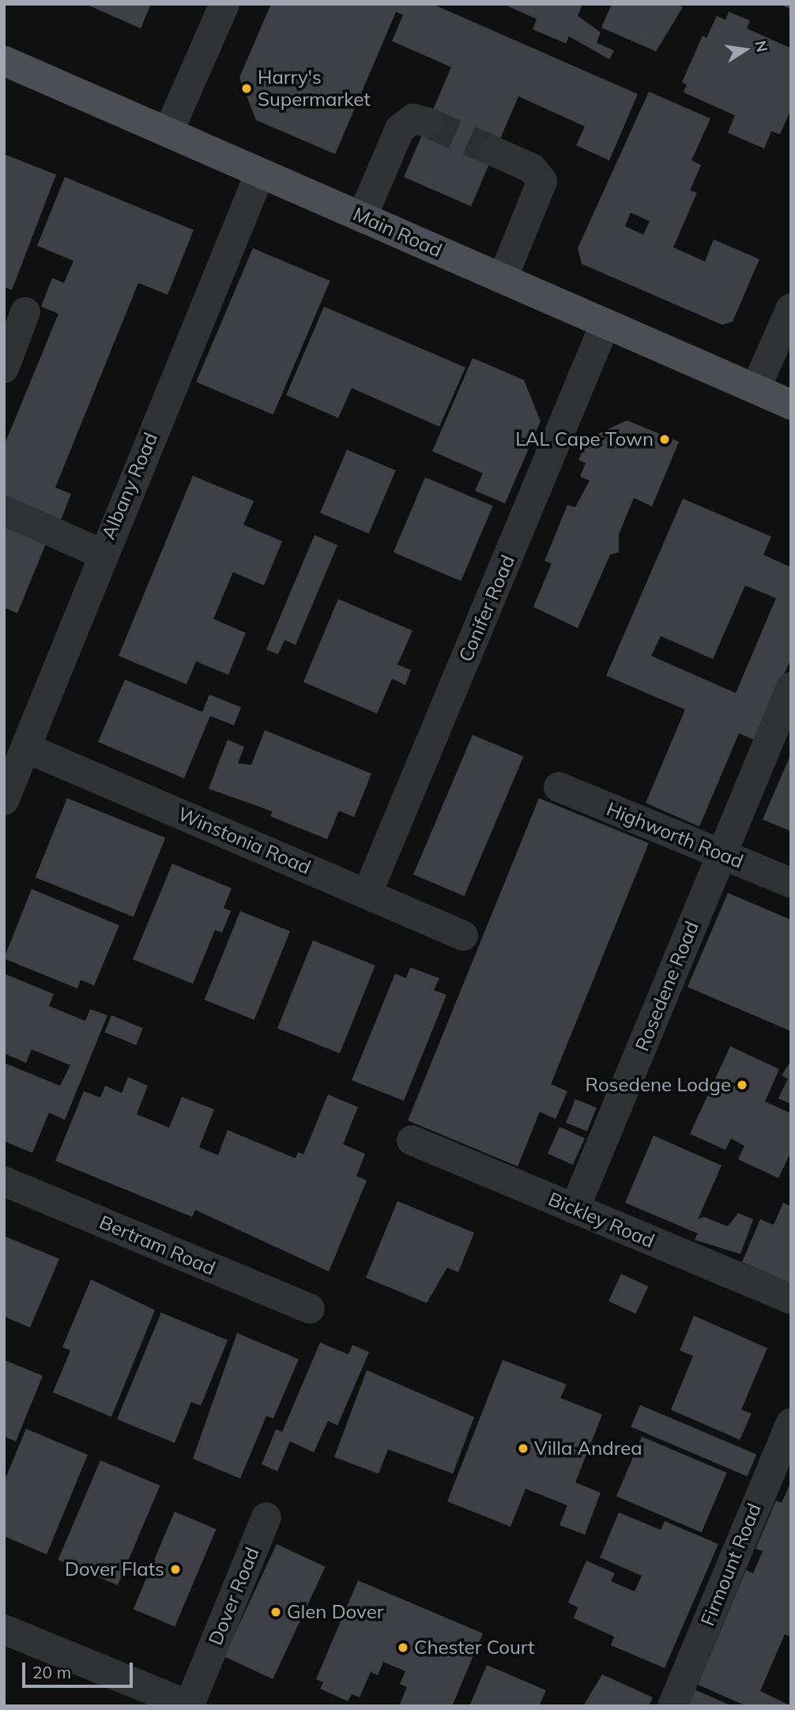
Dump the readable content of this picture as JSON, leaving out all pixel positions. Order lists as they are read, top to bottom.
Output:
{
  "streets": {
    "main road": ["Main Road"],
    "street": [
      "Albany Road",
      "Conifer Road",
      "Highworth Road",
      "Winstonia Road",
      "Rosedene Road",
      "Bickley Road",
      "Bertram Road",
      "Firmount Road",
      "Dover Road"
    ]
  },
  "crossings": [
    ["Main Road", "Albany Road"],
    ["Main Road", "Conifer Road"],
    ["Albany Road", "Winstonia Road"],
    ["Conifer Road", "Winstonia Road"],
    ["Highworth Road", "Rosedene Road"],
    ["Rosedene Road", "Bickley Road"]
  ],
  "places": [
    "Harry's Supermarket",
    "LAL Cape Town",
    "Rosedene Lodge",
    "Villa Andrea",
    "Dover Flats",
    "Glen Dover",
    "Chester Court"
  ],
  "scale_bar": "20 m",
  "north": "right"
}
